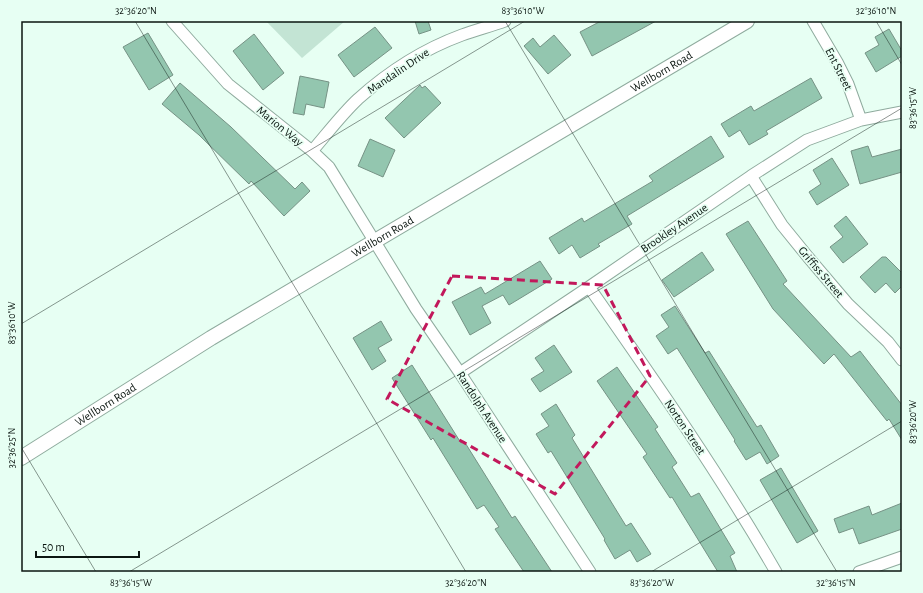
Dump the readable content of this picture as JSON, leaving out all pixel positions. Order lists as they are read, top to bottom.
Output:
{
  "streets": {
    "street": [
      "Ent Street",
      "Mandalin Drive",
      "Wellborn Road",
      "Marion Way",
      "Brookley Avenue",
      "Griffiss Street",
      "Randolph Avenue",
      "Norton Street"
    ]
  },
  "crossings": [
    ["Ent Street", "Brookley Avenue"],
    ["Mandalin Drive", "Marion Way"],
    ["Wellborn Road", "Marion Way"],
    ["Wellborn Road", "Randolph Avenue"],
    ["Marion Way", "Randolph Avenue"],
    ["Brookley Avenue", "Griffiss Street"],
    ["Brookley Avenue", "Randolph Avenue"],
    ["Brookley Avenue", "Norton Street"]
  ],
  "scale_bar": "50 m",
  "coordinates": [
    "32°36'20\"N",
    "83°36'10\"W",
    "32°36'10\"N",
    "83°36'15\"W",
    "83°36'20\"W",
    "32°36'25\"N",
    "32°36'15\"N"
  ]
}
